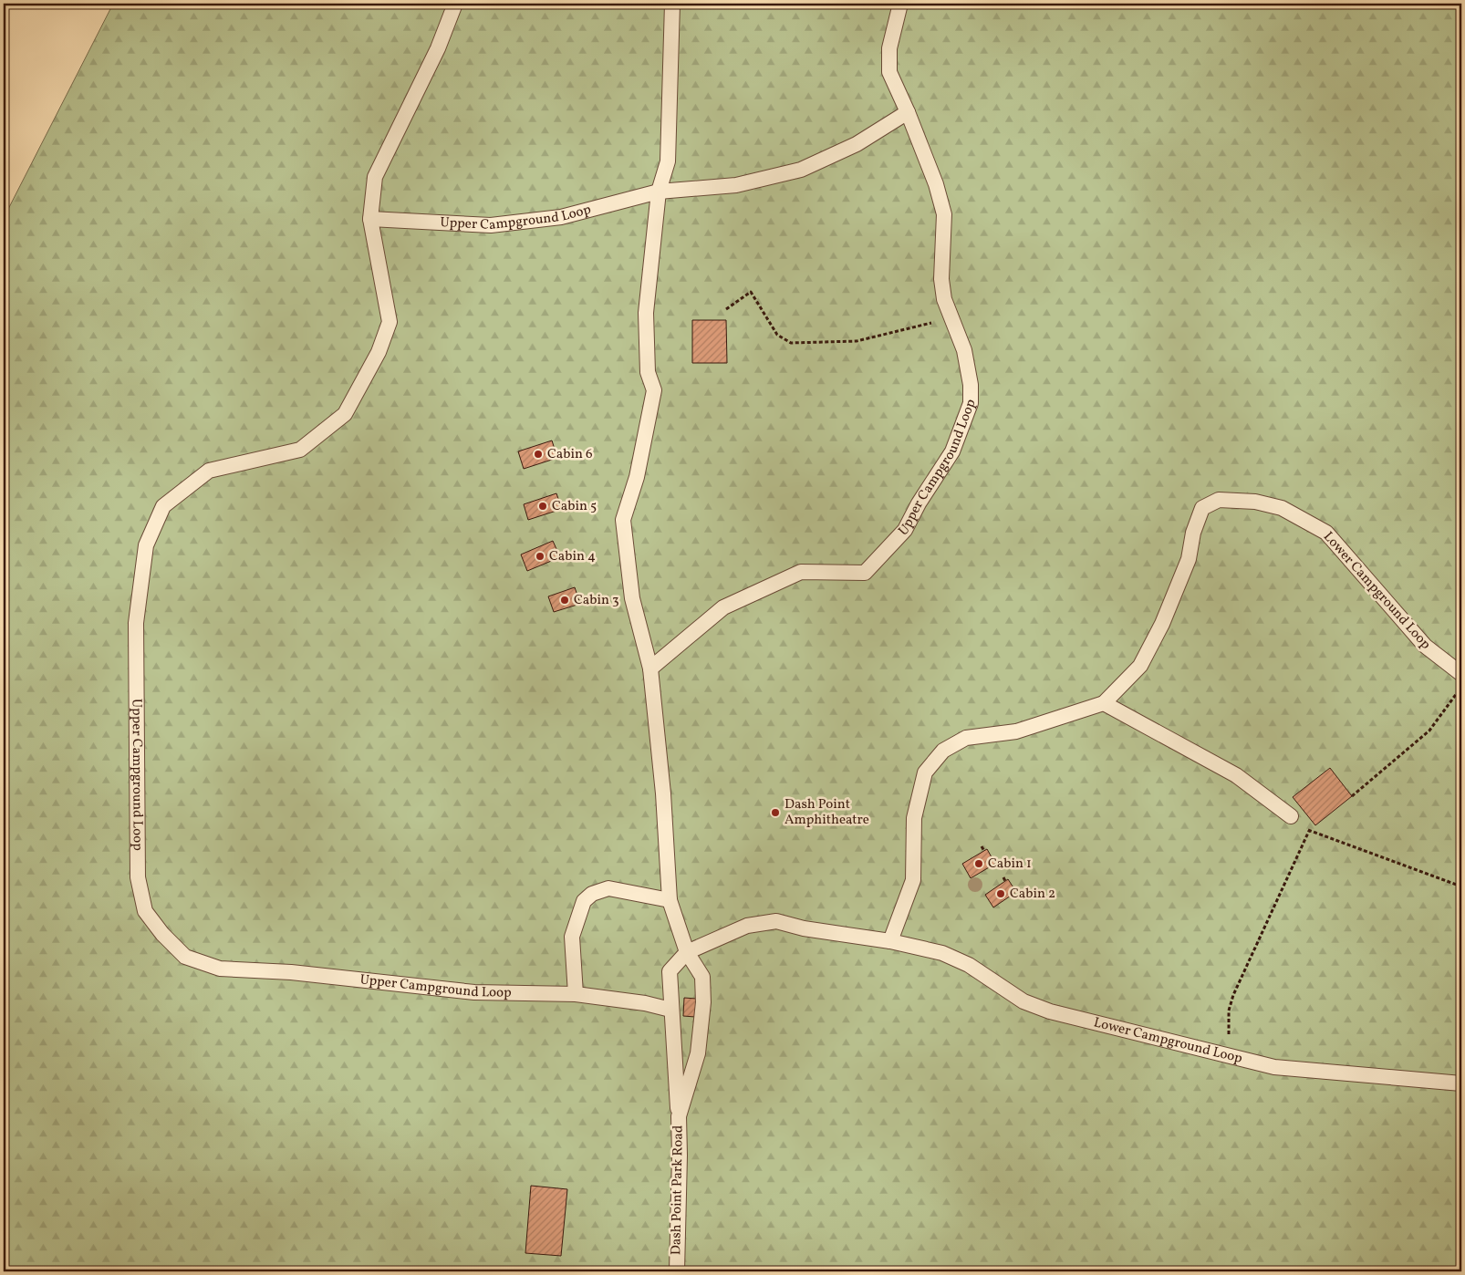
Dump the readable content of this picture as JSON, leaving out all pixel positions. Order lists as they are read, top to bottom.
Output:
{
  "streets": {
    "lane": ["Upper Campground Loop", "Lower Campground Loop", "Dash Point Park Road"]
  },
  "crossings": [
    ["Lower Campground Loop", "Dash Point Park Road"]
  ],
  "places": [
    "Cabin 6",
    "Cabin 5",
    "Cabin 4",
    "Cabin 3",
    "Dash Point Amphitheatre",
    "Cabin 1",
    "Cabin 2"
  ]
}
